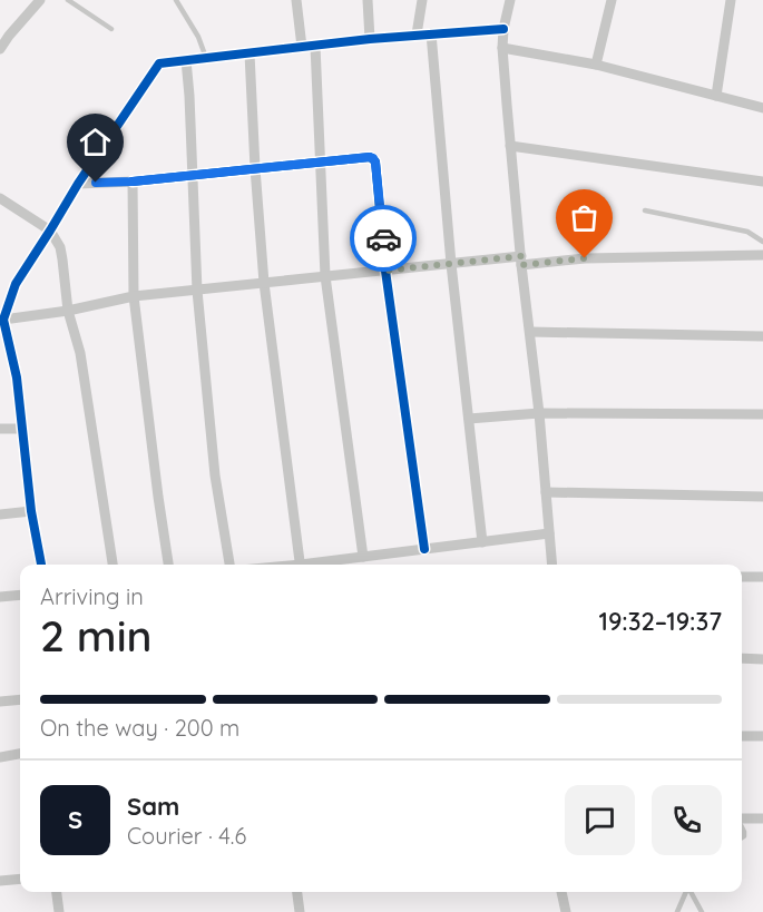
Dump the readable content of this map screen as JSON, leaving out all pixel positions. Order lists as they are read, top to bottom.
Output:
{
  "page": {
    "heading": ["2 min", "Arriving in", "19:32–19:37"],
    "panel": ["Sam", "Courier · 4.6"],
    "bar": "On the way · 200 m",
    "round": "S"
  }
}
